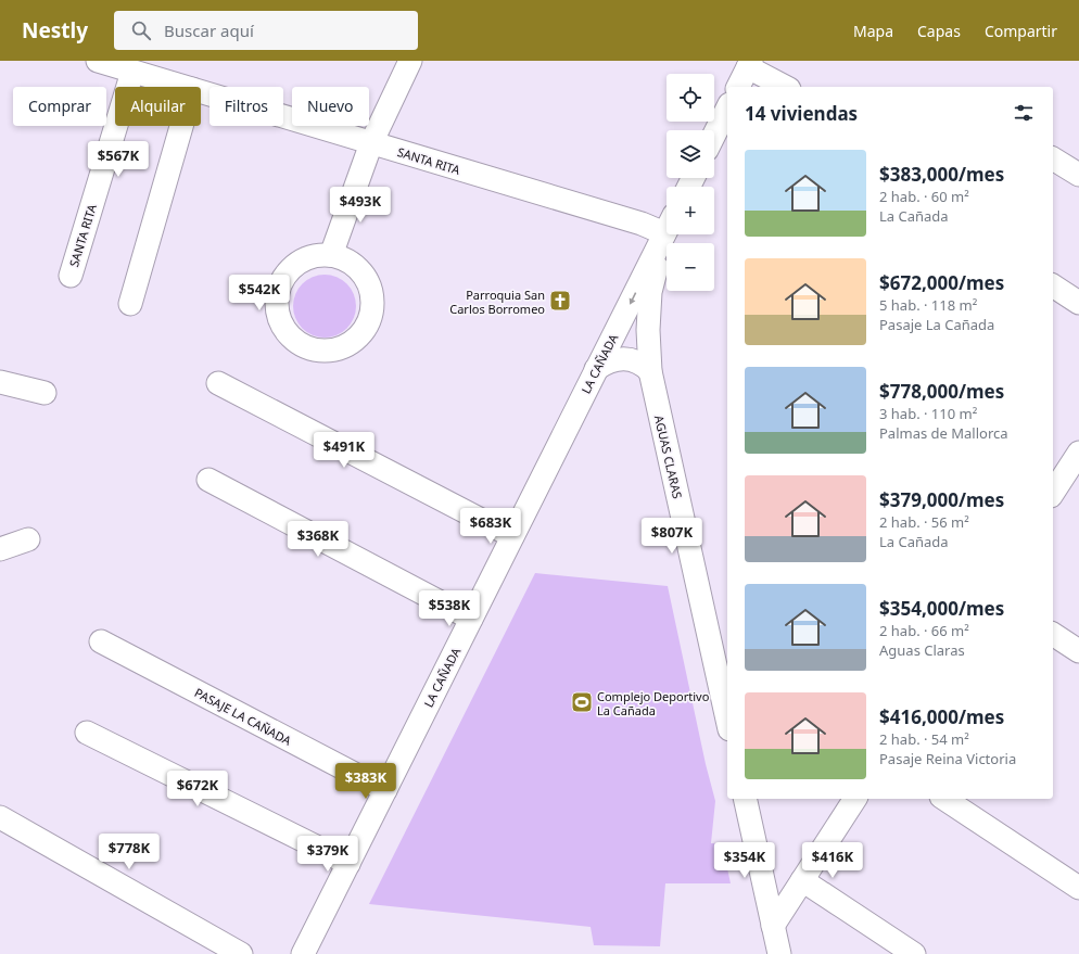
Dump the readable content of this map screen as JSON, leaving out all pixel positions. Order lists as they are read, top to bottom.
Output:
{
  "streets": {
    "street": [
      "SANTA RITA",
      "LA CAÑADA",
      "AGUAS CLARAS",
      "PASAJE LA CAÑADA"
    ]
  },
  "crossings": [
    ["LA CAÑADA", "PASAJE LA CAÑADA"]
  ],
  "places": {
    "church": ["Parroquia San Carlos Borromeo"],
    "sports": ["Complejo Deportivo La Cañada"]
  },
  "page": {
    "header": "Nestly",
    "search": "Buscar aquí",
    "nav": ["Mapa", "Capas", "Compartir"],
    "map_buttons": ["+", "−"],
    "chip": [
      "Comprar",
      "Alquilar",
      "Filtros",
      "Nuevo"
    ],
    "heading": "14 viviendas",
    "list": [
      {
        "name": "$383,000/mes",
        "note": "2 hab. · 60 m² · La Cañada"
      },
      {
        "name": "$672,000/mes",
        "note": "5 hab. · 118 m² · Pasaje La Cañada"
      },
      {
        "name": "$778,000/mes",
        "note": "3 hab. · 110 m² · Palmas de Mallorca"
      },
      {
        "name": "$379,000/mes",
        "note": "2 hab. · 56 m² · La Cañada"
      },
      {
        "name": "$354,000/mes",
        "note": "2 hab. · 66 m² · Aguas Claras"
      },
      {
        "name": "$416,000/mes",
        "note": "2 hab. · 54 m² · Pasaje Reina Victoria"
      }
    ],
    "price": [
      "$567K",
      "$493K",
      "$542K",
      "$491K",
      "$683K",
      "$807K",
      "$368K",
      "$538K",
      "$383K",
      "$672K",
      "$778K",
      "$379K",
      "$354K",
      "$416K"
    ]
  }
}
